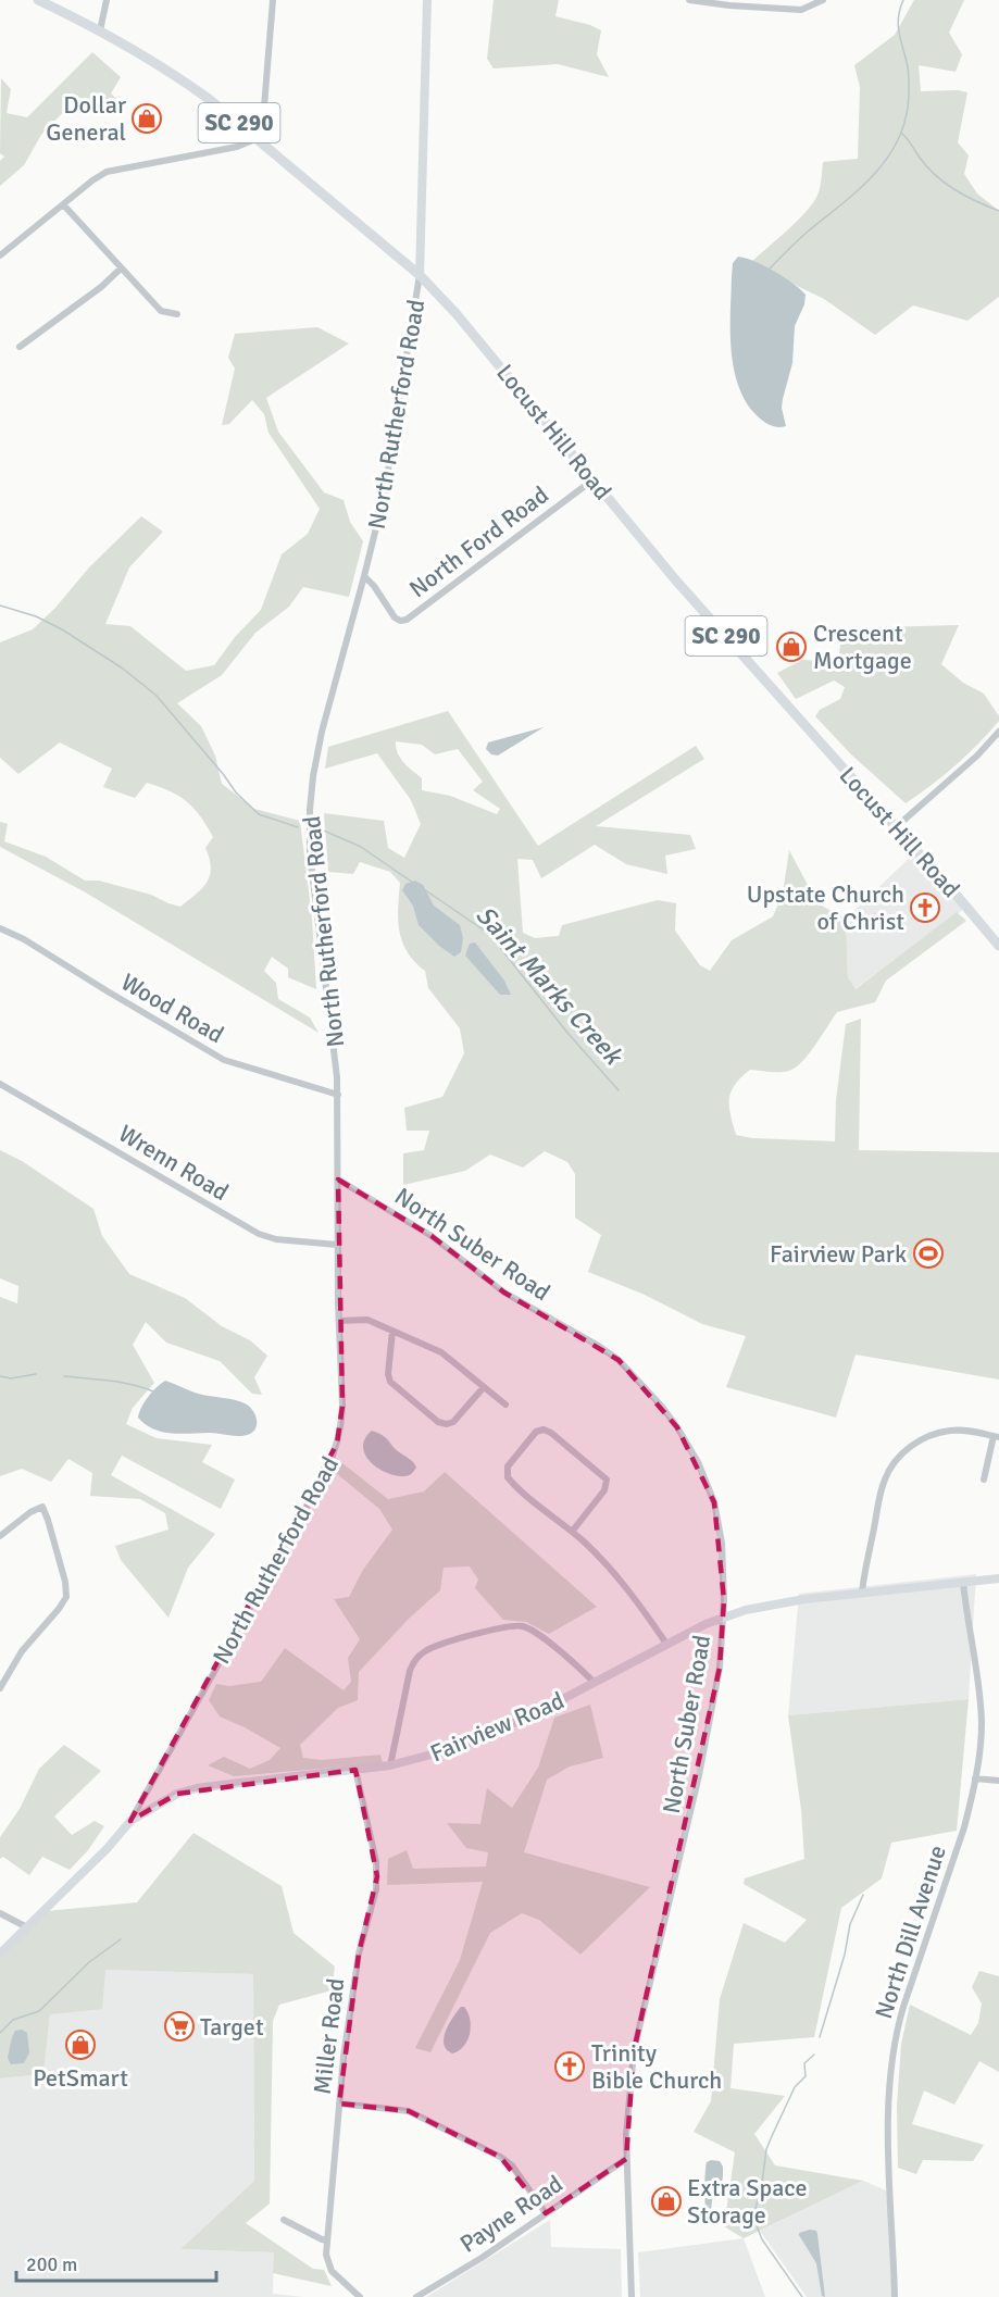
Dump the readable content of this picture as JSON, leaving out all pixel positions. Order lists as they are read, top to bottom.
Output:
{
  "streets": {
    "main road": ["SC 290", "Locust Hill Road"],
    "street": [
      "North Rutherford Road",
      "North Ford Road",
      "Wood Road",
      "Wrenn Road",
      "North Suber Road",
      "Fairview Road",
      "North Dill Avenue",
      "Miller Road",
      "Payne Road"
    ]
  },
  "crossings": [
    ["North Rutherford Road", "Locust Hill Road"],
    ["North Rutherford Road", "North Ford Road"],
    ["North Rutherford Road", "Wood Road"],
    ["North Rutherford Road", "Wrenn Road"],
    ["North Rutherford Road", "North Suber Road"],
    ["North Rutherford Road", "Fairview Road"],
    ["Locust Hill Road", "North Ford Road"],
    ["North Suber Road", "Fairview Road"],
    ["North Suber Road", "Payne Road"],
    ["Fairview Road", "North Dill Avenue"],
    ["Fairview Road", "Miller Road"]
  ],
  "water": ["Saint Marks Creek"],
  "places": {
    "shop": [
      "Dollar General",
      "Crescent Mortgage",
      "PetSmart",
      "Extra Space Storage"
    ],
    "church": ["Upstate Church of Christ", "Trinity Bible Church"],
    "sports": ["Fairview Park"],
    "supermarket": ["Target"]
  },
  "scale_bar": "200 m"
}
